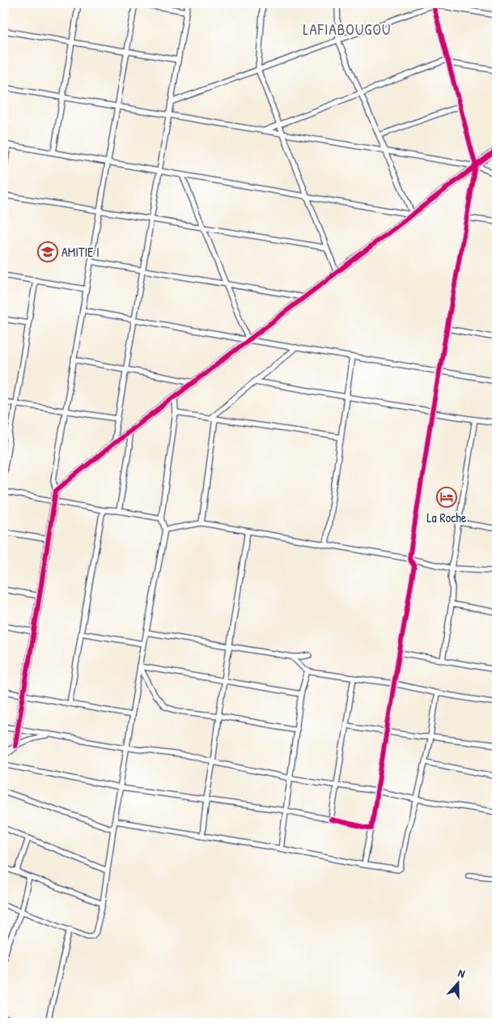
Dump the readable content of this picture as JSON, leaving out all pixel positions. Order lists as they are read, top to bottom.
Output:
{
  "districts": ["LAFIABOUGOU"],
  "places": {
    "school or university": ["AMITIE I"],
    "hotel": ["La Roche"]
  },
  "north": "top"
}
